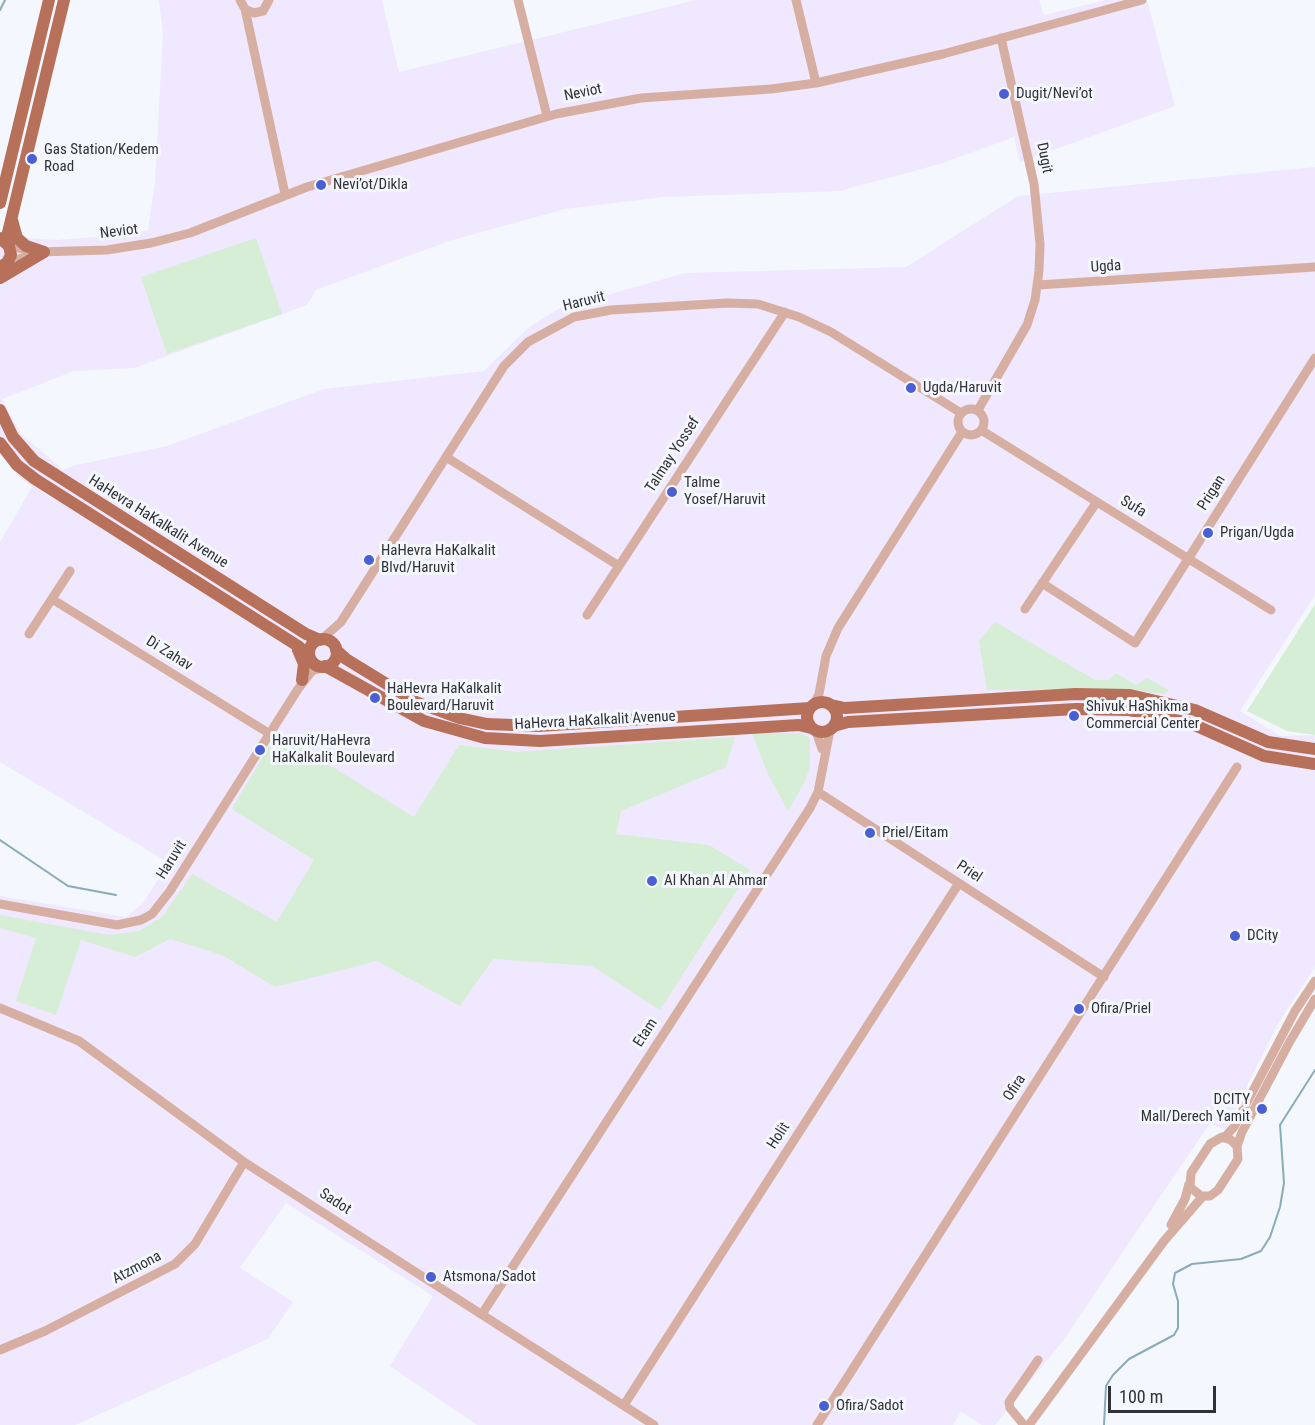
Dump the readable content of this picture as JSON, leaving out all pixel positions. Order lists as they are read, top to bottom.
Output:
{
  "streets": {
    "main road": ["HaHevra HaKalkalit Avenue"],
    "street": [
      "Neviot",
      "Dugit",
      "Ugda",
      "Haruvit",
      "Talmay Yossef",
      "Prigan",
      "Sufa",
      "Di Zahav",
      "Priel",
      "Etam",
      "Ofira",
      "Holit",
      "Sadot",
      "Atzmona"
    ]
  },
  "crossings": [
    ["Neviot", "Dugit"],
    ["Dugit", "Ugda"],
    ["Haruvit", "Talmay Yossef"],
    ["Haruvit", "Sufa"],
    ["Haruvit", "HaHevra HaKalkalit Avenue"],
    ["Haruvit", "Di Zahav"],
    ["Prigan", "Sufa"],
    ["HaHevra HaKalkalit Avenue", "Etam"],
    ["Priel", "Etam"],
    ["Priel", "Ofira"],
    ["Priel", "Holit"],
    ["Etam", "Sadot"],
    ["Holit", "Sadot"],
    ["Sadot", "Atzmona"]
  ],
  "places": [
    "Dugit/Nevi’ot",
    "Gas Station/Kedem Road",
    "Nevi’ot/Dikla",
    "Ugda/Haruvit",
    "Talme Yosef/Haruvit",
    "Prigan/Ugda",
    "HaHevra HaKalkalit Blvd/Haruvit",
    "HaHevra HaKalkalit Boulevard/Haruvit",
    "Shivuk HaShikma Commercial Center",
    "Haruvit/HaHevra HaKalkalit Boulevard",
    "Priel/Eitam",
    "Al Khan Al Ahmar",
    "DCity",
    "Ofira/Priel",
    "DCITY Mall/Derech Yamit",
    "Atsmona/Sadot",
    "Ofira/Sadot"
  ],
  "scale_bar": "100 m"
}
